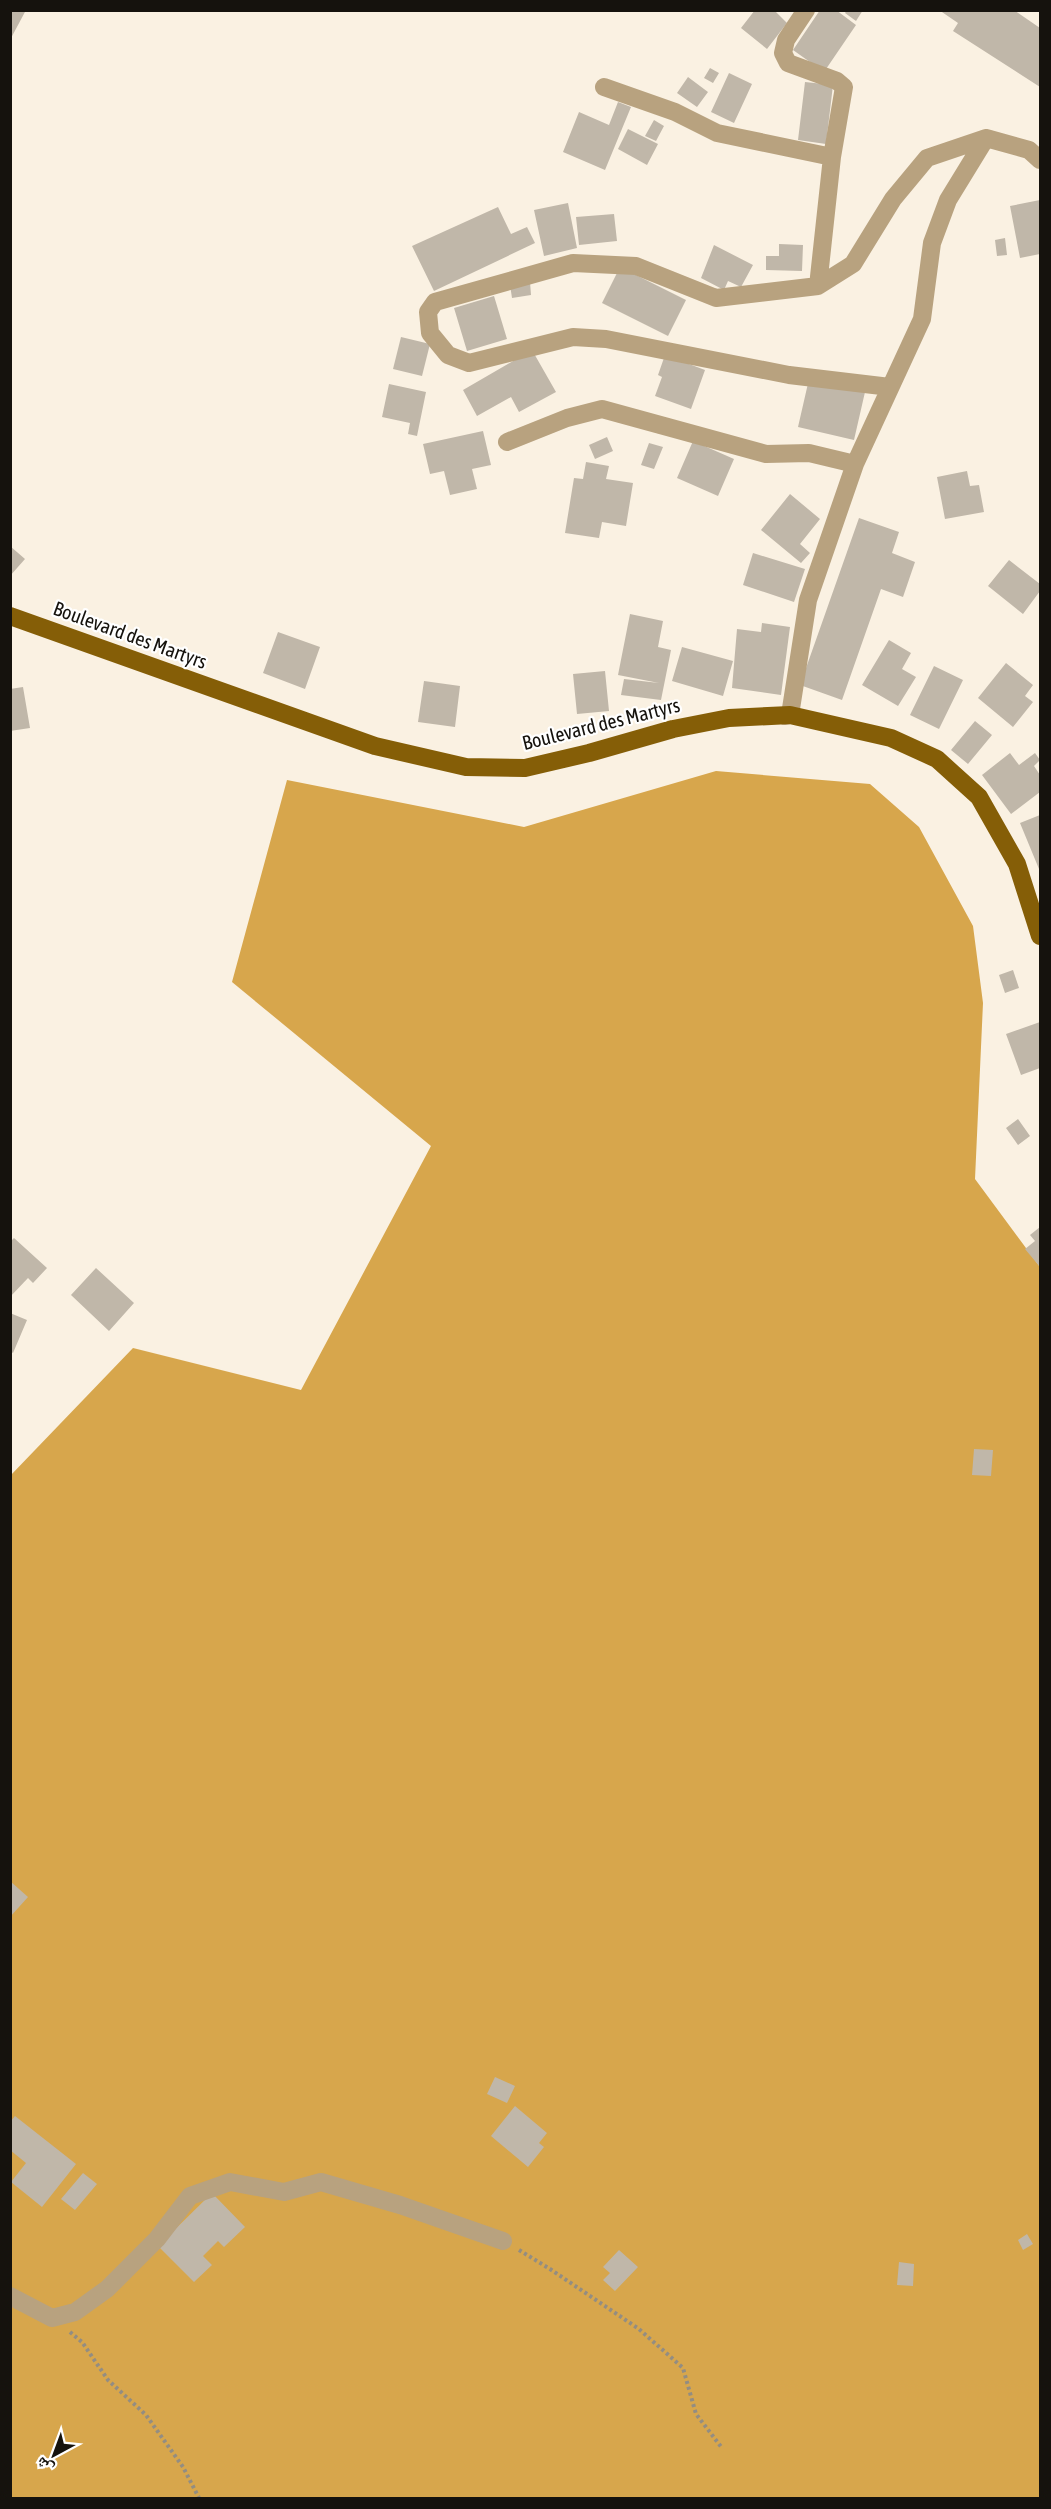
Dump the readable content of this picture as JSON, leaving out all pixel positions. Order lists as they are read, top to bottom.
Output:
{
  "streets": {
    "main road": ["Boulevard des Martyrs"]
  },
  "north": "bottom left"
}
